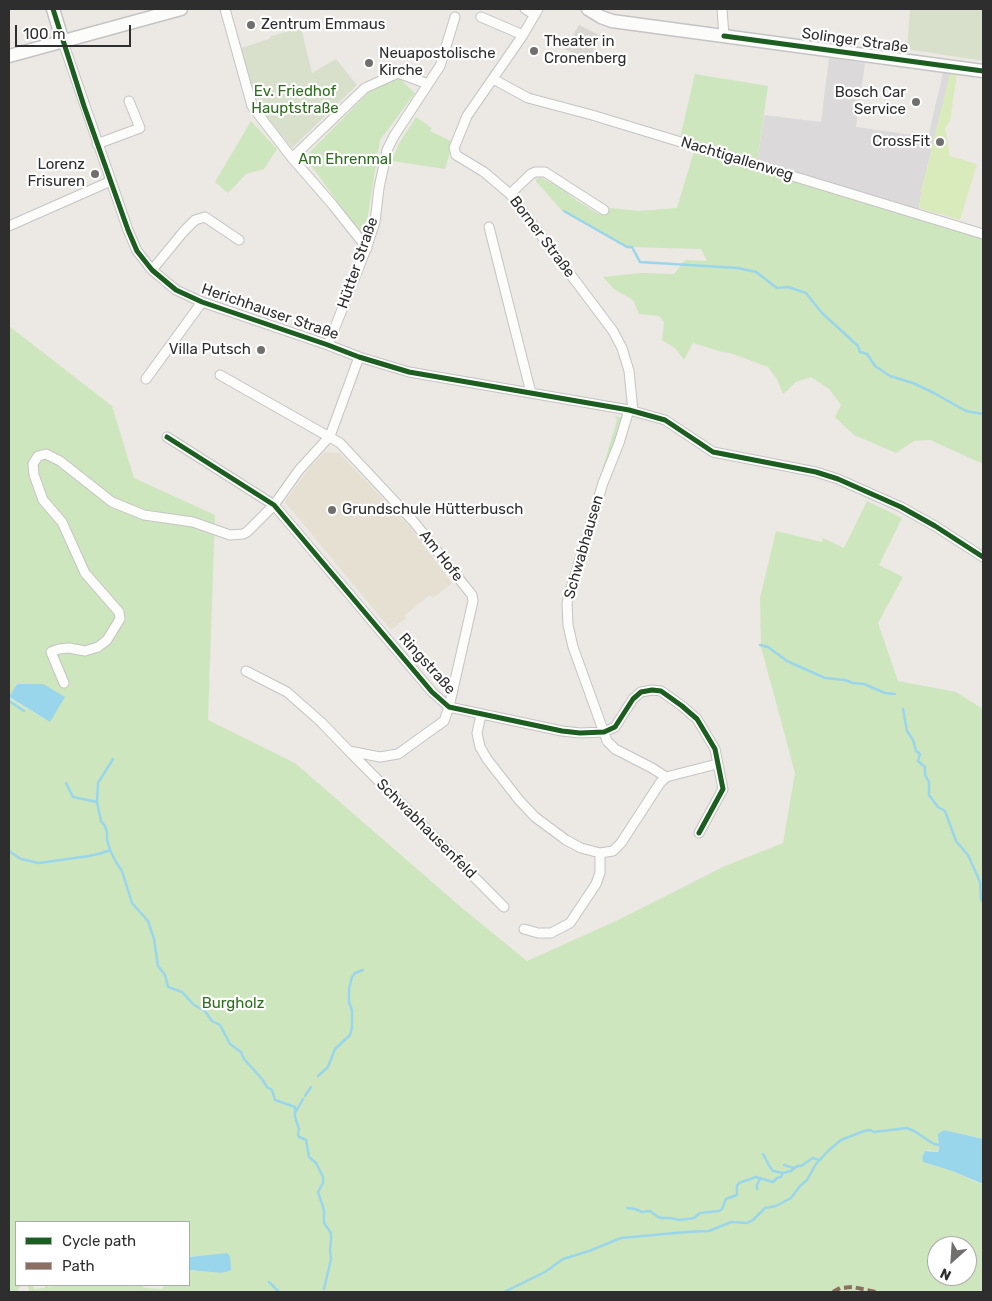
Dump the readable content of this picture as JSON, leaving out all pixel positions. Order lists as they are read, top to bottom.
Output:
{
  "streets": {
    "main road": ["Solinger Straße"],
    "street": [
      "Nachtigallenweg",
      "Borner Straße",
      "Hütter Straße",
      "Herichhauser Straße",
      "Schwabhausen",
      "Am Hofe",
      "Ringstraße",
      "Schwabhausenfeld"
    ]
  },
  "crossings": [
    ["Nachtigallenweg", "Borner Straße"],
    ["Borner Straße", "Herichhauser Straße"],
    ["Borner Straße", "Schwabhausen"],
    ["Hütter Straße", "Herichhauser Straße"],
    ["Herichhauser Straße", "Schwabhausen"],
    ["Schwabhausen", "Ringstraße"],
    ["Am Hofe", "Ringstraße"],
    ["Am Hofe", "Schwabhausenfeld"],
    ["Ringstraße", "Schwabhausenfeld"]
  ],
  "parks": ["Ev. Friedhof Hauptstraße", "Am Ehrenmal", "Burgholz"],
  "places": [
    "Zentrum Emmaus",
    "Theater in Cronenberg",
    "Neuapostolische Kirche",
    "Bosch Car Service",
    "CrossFit",
    "Lorenz Frisuren",
    "Villa Putsch",
    "Grundschule Hütterbusch"
  ],
  "legend": ["Cycle path", "Path"],
  "scale_bar": "100 m",
  "north": "bottom left"
}
